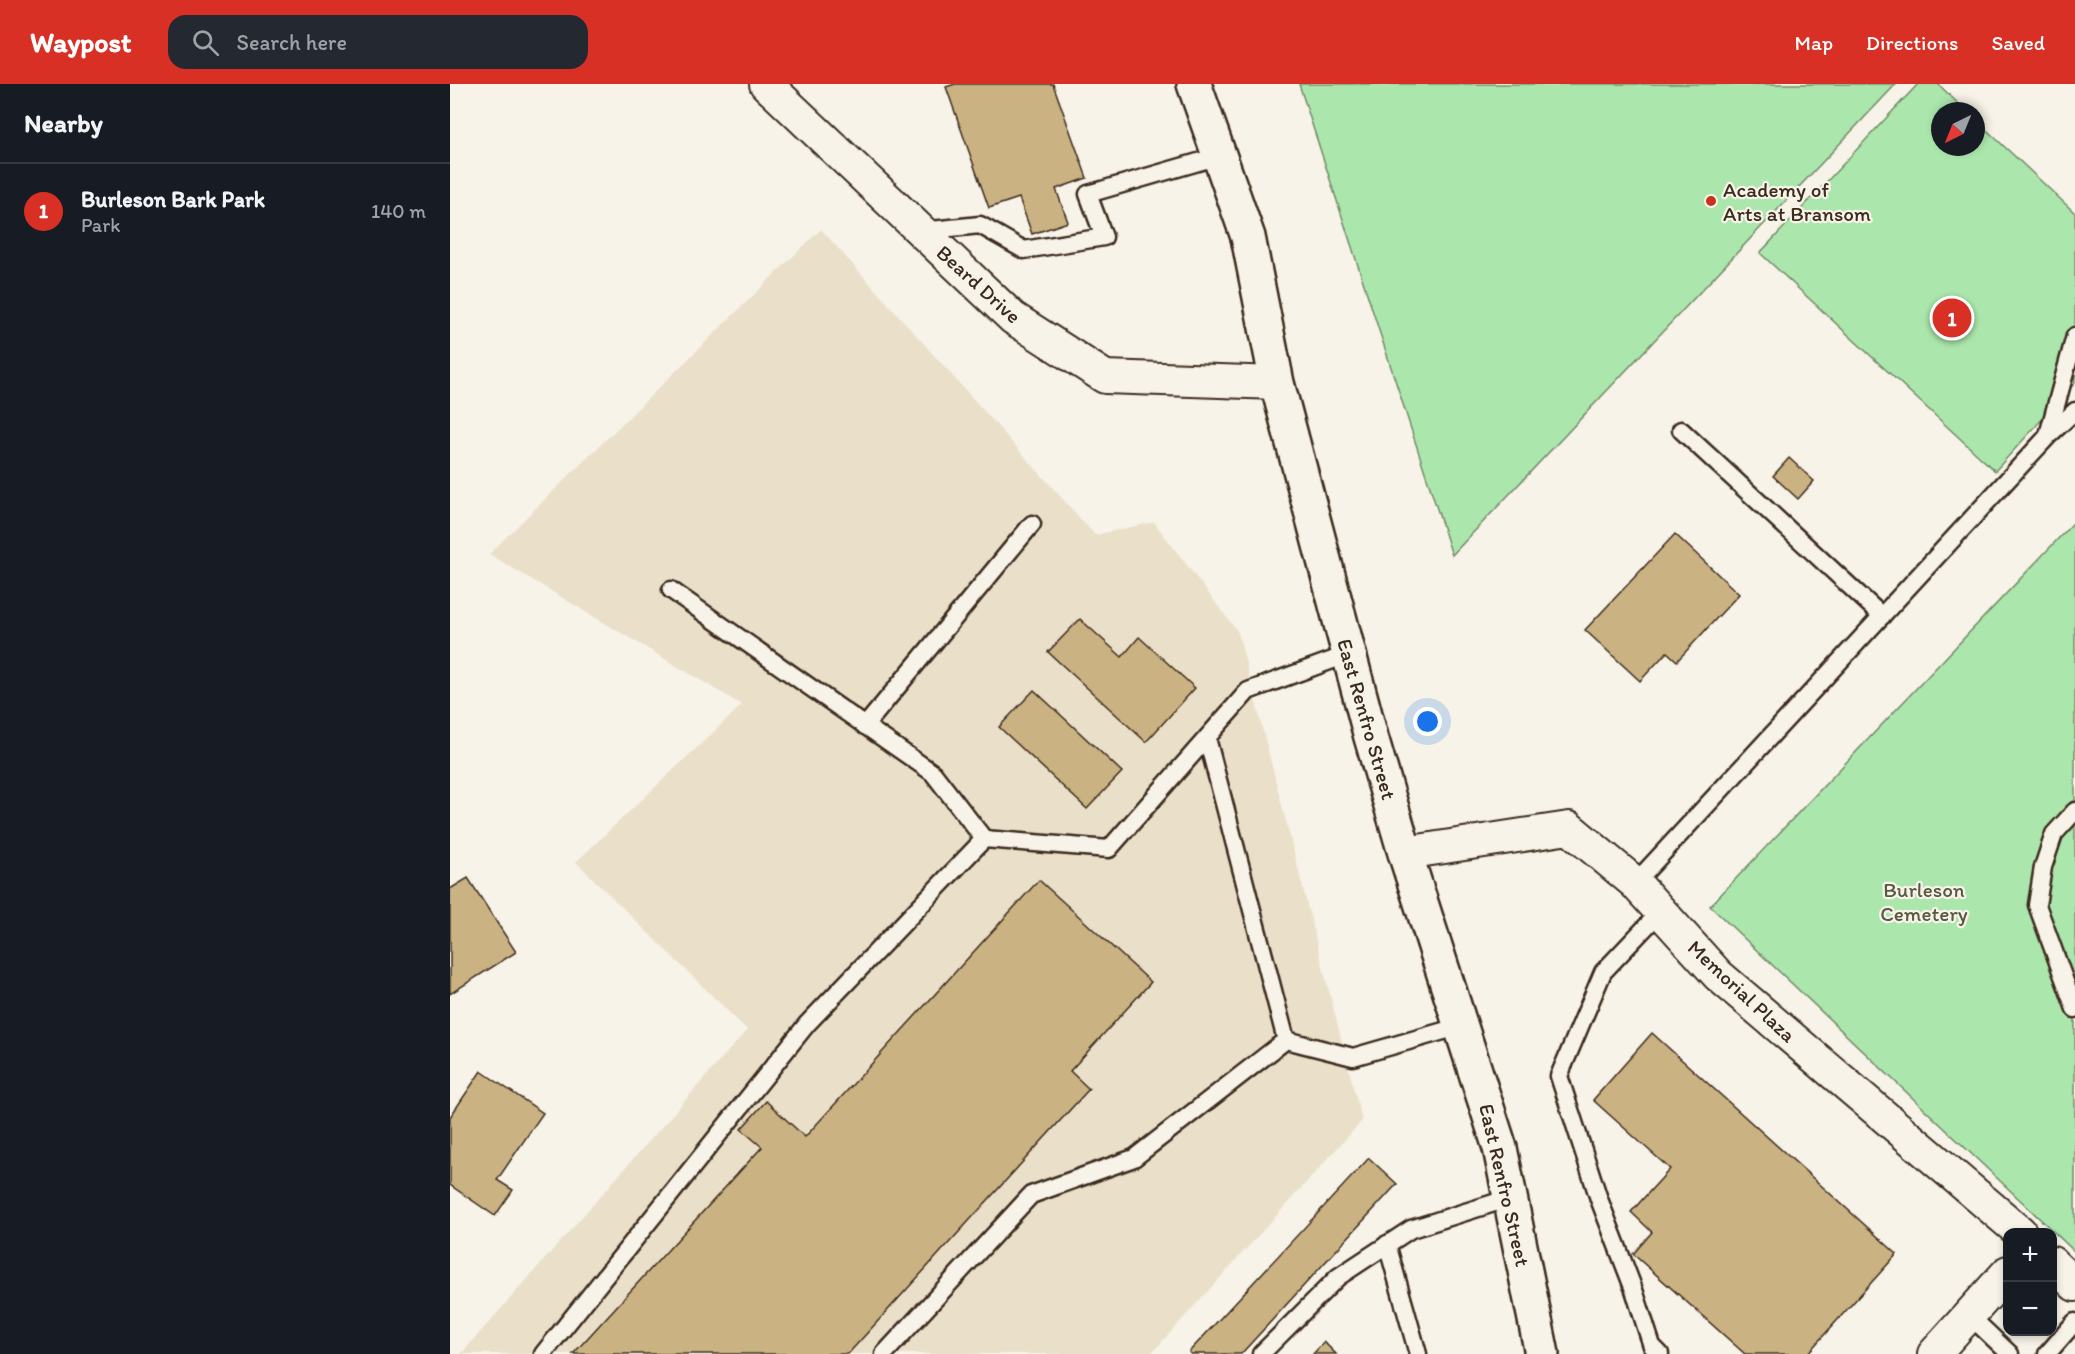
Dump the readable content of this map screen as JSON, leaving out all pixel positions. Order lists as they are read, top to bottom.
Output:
{
  "streets": {
    "main road": ["East Renfro Street"],
    "street": ["Beard Drive", "Memorial Plaza"]
  },
  "crossings": [
    ["Beard Drive", "East Renfro Street"],
    ["East Renfro Street", "Memorial Plaza"]
  ],
  "parks": ["Burleson Cemetery"],
  "places": ["Academy of Arts at Bransom"],
  "north": "bottom left",
  "page": {
    "header": "Waypost",
    "search": "Search here",
    "nav": ["Map", "Directions", "Saved"],
    "heading": "Nearby",
    "list": [
      {
        "mark": "1",
        "name": "Burleson Bark Park",
        "note": "Park",
        "value": "140 m"
      }
    ],
    "pins": "1",
    "map_buttons": ["+", "−"]
  }
}
